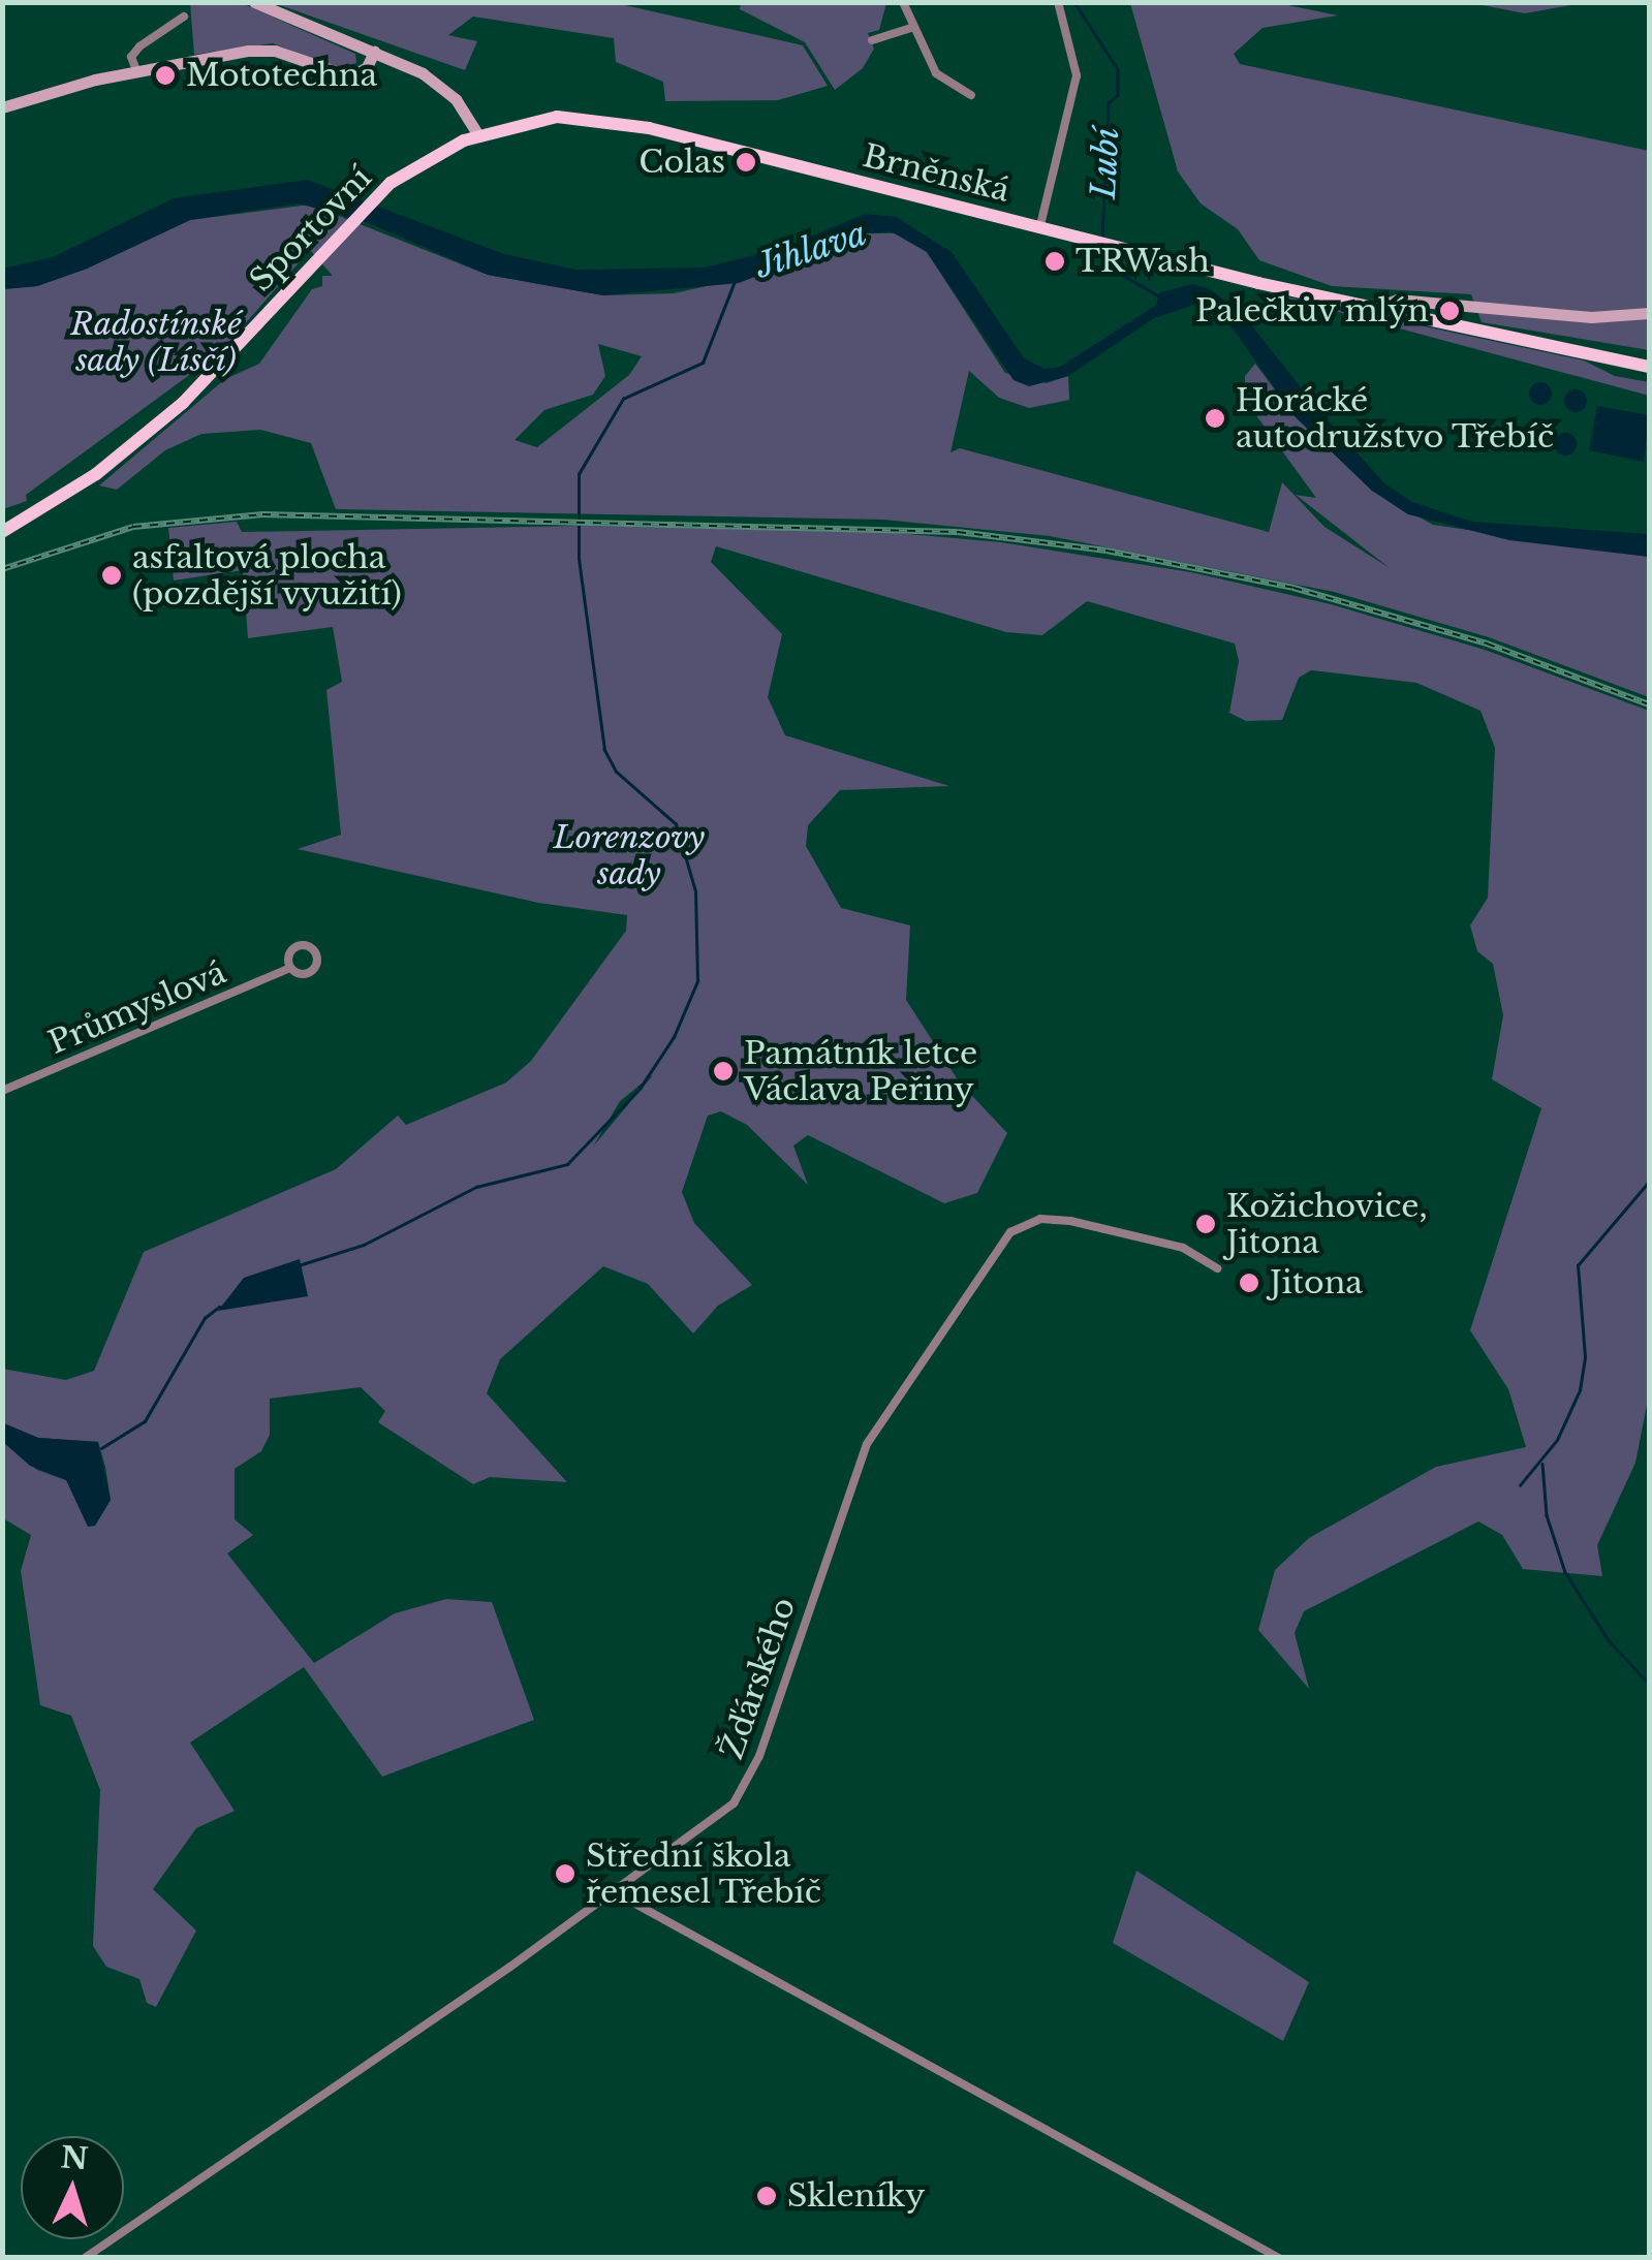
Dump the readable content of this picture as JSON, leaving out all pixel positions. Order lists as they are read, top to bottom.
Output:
{
  "streets": {
    "main road": ["Brněnská", "Sportovní"],
    "street": ["Průmyslová", "Žďárského"]
  },
  "crossings": [
    ["Brněnská", "Sportovní"]
  ],
  "water": ["Lubí", "Jihlava"],
  "parks": ["Radostínské sady (Lísčí)", "Lorenzovy sady"],
  "places": [
    "Mototechna",
    "Colas",
    "TRWash",
    "Palečkův mlýn",
    "Horácké autodružstvo Třebíč",
    "asfaltová plocha (pozdější využití)",
    "Památník letce Václava Peřiny",
    "Kožichovice, Jitona",
    "Jitona",
    "Střední škola řemesel Třebíč",
    "Skleníky"
  ],
  "north": "top"
}
